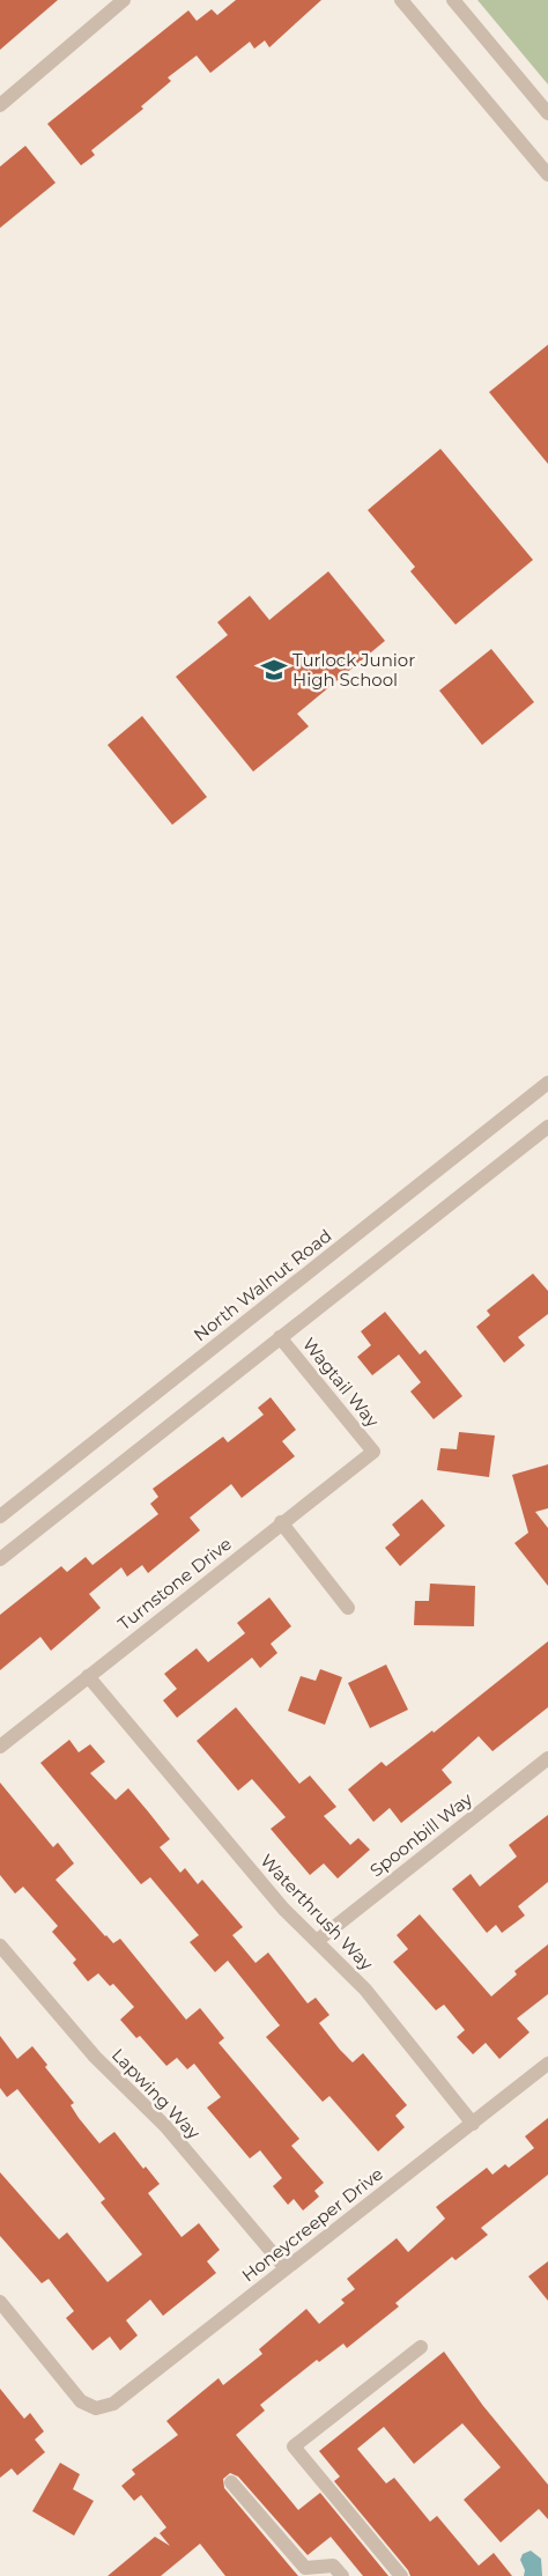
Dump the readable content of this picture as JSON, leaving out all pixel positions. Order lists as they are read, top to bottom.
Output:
{
  "streets": {
    "street": [
      "North Walnut Road",
      "Wagtail Way",
      "Turnstone Drive",
      "Spoonbill Way",
      "Waterthrush Way",
      "Lapwing Way",
      "Honeycreeper Drive"
    ]
  },
  "crossings": [
    ["Wagtail Way", "Turnstone Drive"],
    ["Turnstone Drive", "Waterthrush Way"],
    ["Spoonbill Way", "Waterthrush Way"],
    ["Waterthrush Way", "Honeycreeper Drive"],
    ["Lapwing Way", "Honeycreeper Drive"]
  ],
  "places": {
    "school or university": ["Turlock Junior High School"]
  }
}
